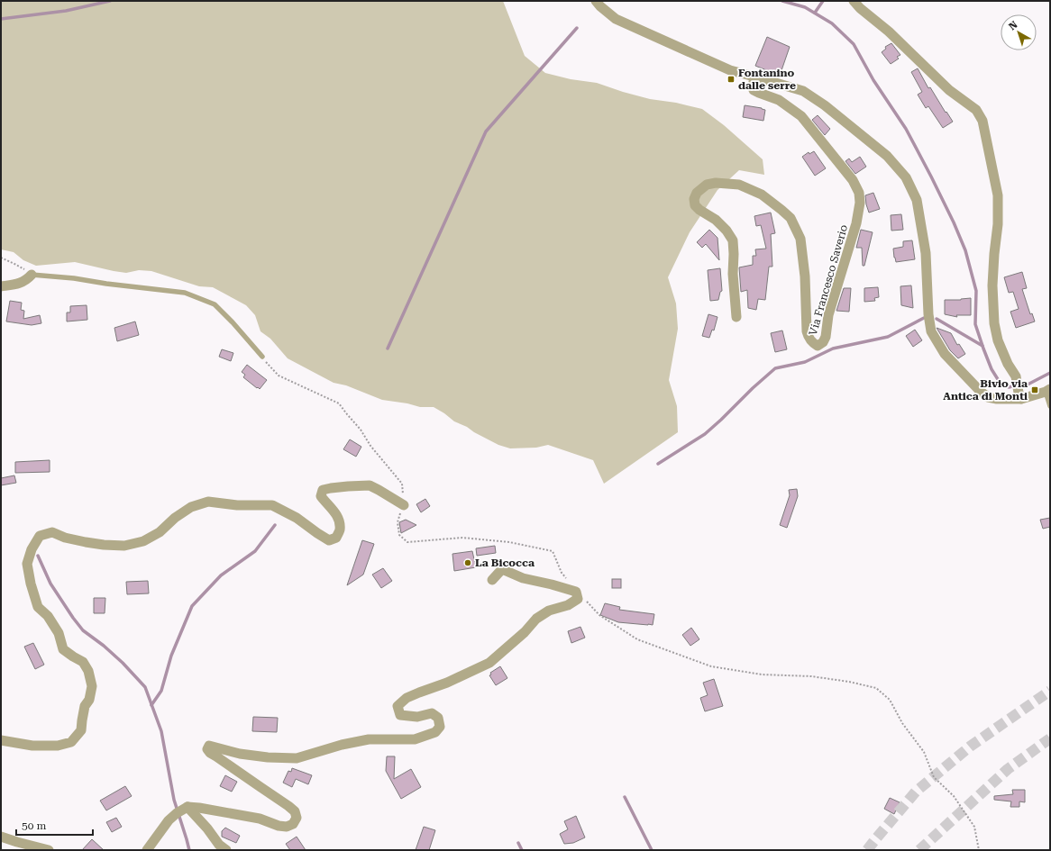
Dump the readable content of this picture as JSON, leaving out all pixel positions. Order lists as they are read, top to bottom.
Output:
{
  "streets": {
    "street": ["Via Francesco Saverio"]
  },
  "places": {
    "transit": ["Fontanino dalle serre", "Bivio via Antica di Monti"],
    "other": ["La Bicocca"]
  },
  "scale_bar": "50 m",
  "north": "top left"
}
